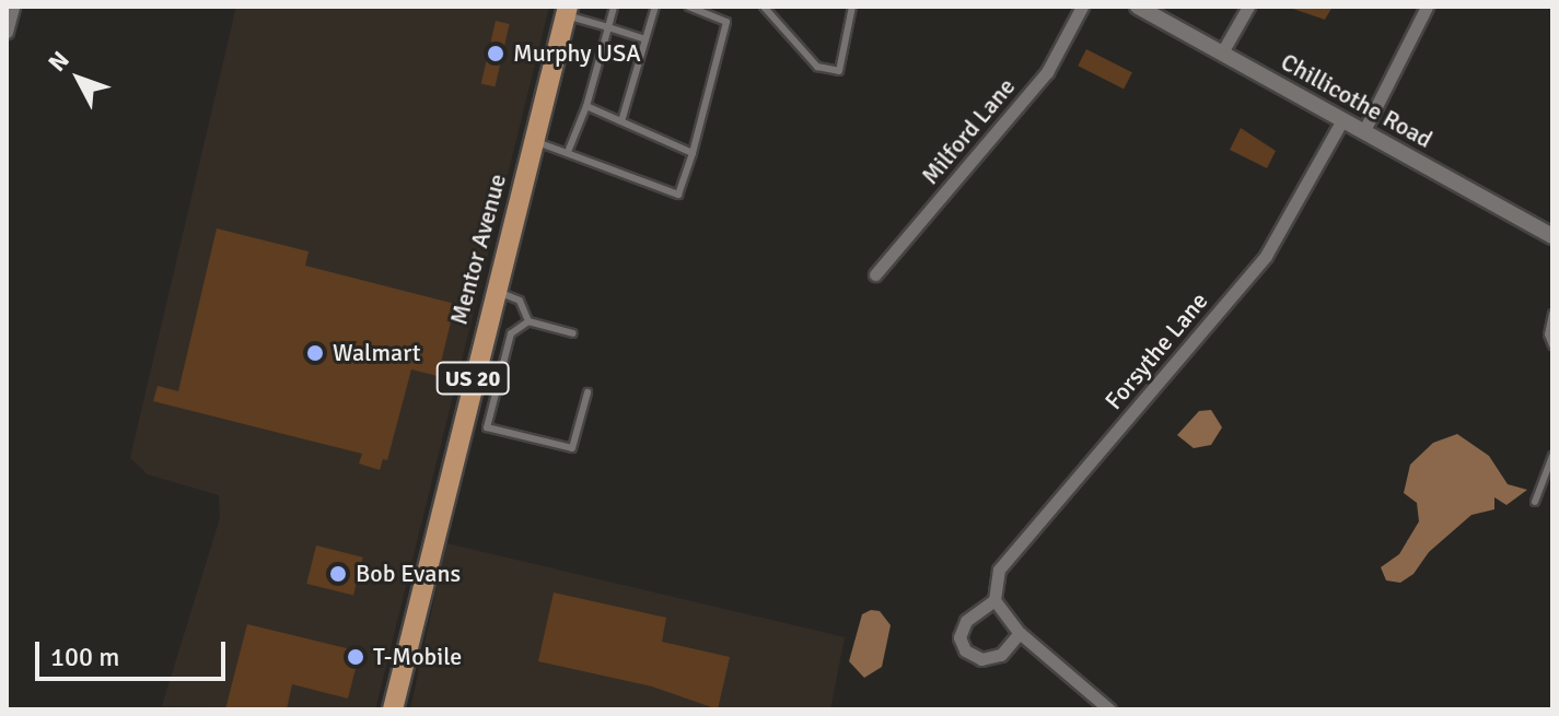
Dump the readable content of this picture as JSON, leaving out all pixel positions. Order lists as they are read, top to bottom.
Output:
{
  "streets": {
    "main road": ["Mentor Avenue", "US 20"],
    "street": ["Chillicothe Road", "Milford Lane", "Forsythe Lane"]
  },
  "crossings": [
    ["Chillicothe Road", "Forsythe Lane"]
  ],
  "places": [
    "Murphy USA",
    "Walmart",
    "Bob Evans",
    "T-Mobile"
  ],
  "scale_bar": "100 m",
  "north": "top left"
}
